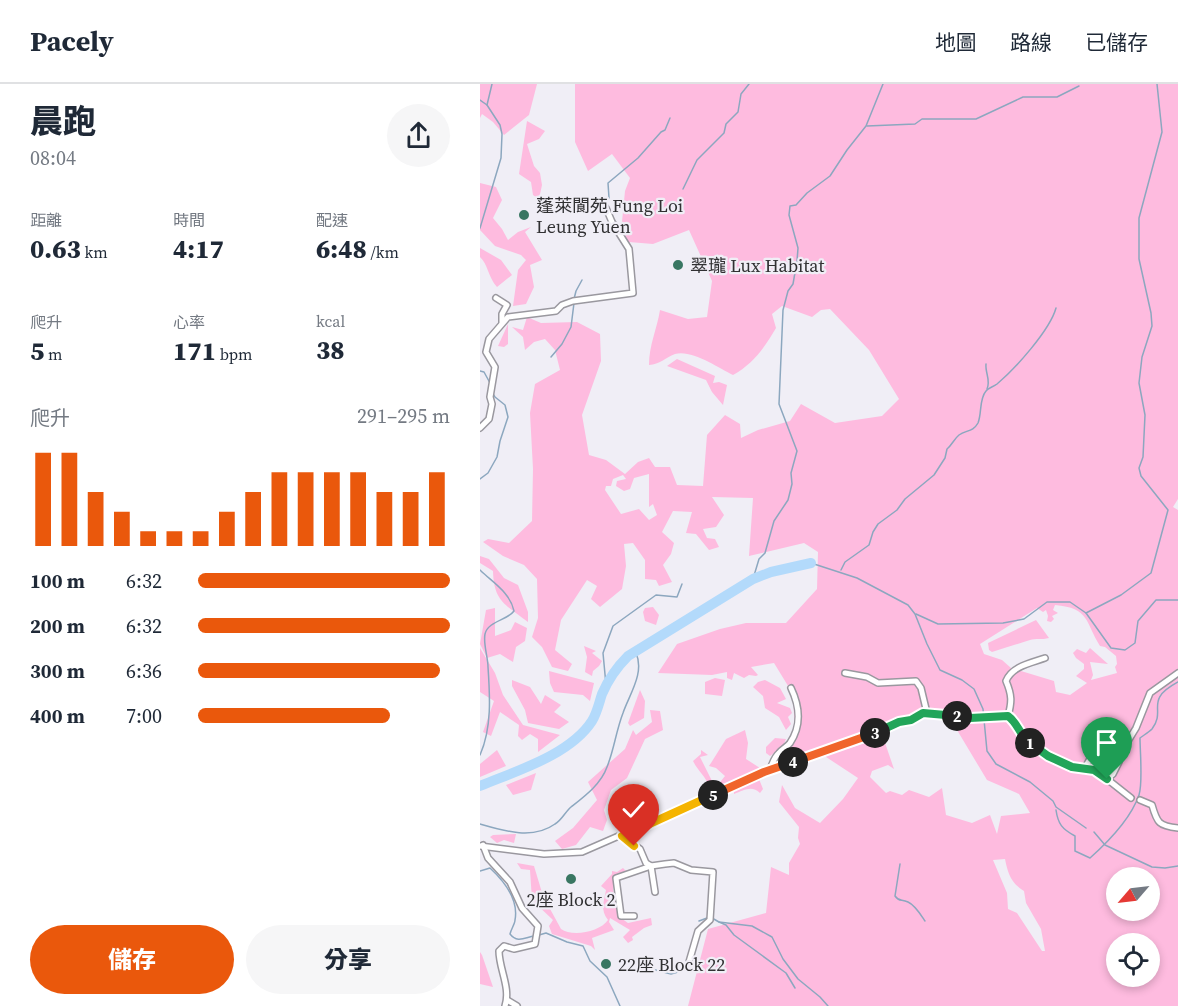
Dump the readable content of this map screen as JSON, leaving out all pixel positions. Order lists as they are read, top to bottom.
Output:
{
  "places": [
    "蓬萊閬苑 Fung Loi Leung Yuen",
    "翠瓏 Lux Habitat",
    "2座 Block 2",
    "22座 Block 22"
  ],
  "north": "bottom left",
  "page": {
    "header": "Pacely",
    "nav": ["地圖", "路線", "已儲存"],
    "heading": ["晨跑", "08:04"],
    "stats": [
      ["距離", "0.63 km"],
      ["時間", "4:17"],
      ["配速", "6:48 /km"],
      ["爬升", "5 m"],
      ["心率", "171 bpm"],
      ["kcal", "38"]
    ],
    "chart": ["爬升", "291–295 m"],
    "list": [
      {
        "name": "100 m",
        "note": "6:32"
      },
      {
        "name": "200 m",
        "note": "6:32"
      },
      {
        "name": "300 m",
        "note": "6:36"
      },
      {
        "name": "400 m",
        "note": "7:00"
      }
    ],
    "pins": [
      "2",
      "3",
      "1",
      "4",
      "5"
    ],
    "buttons": ["儲存", "分享"]
  }
}
